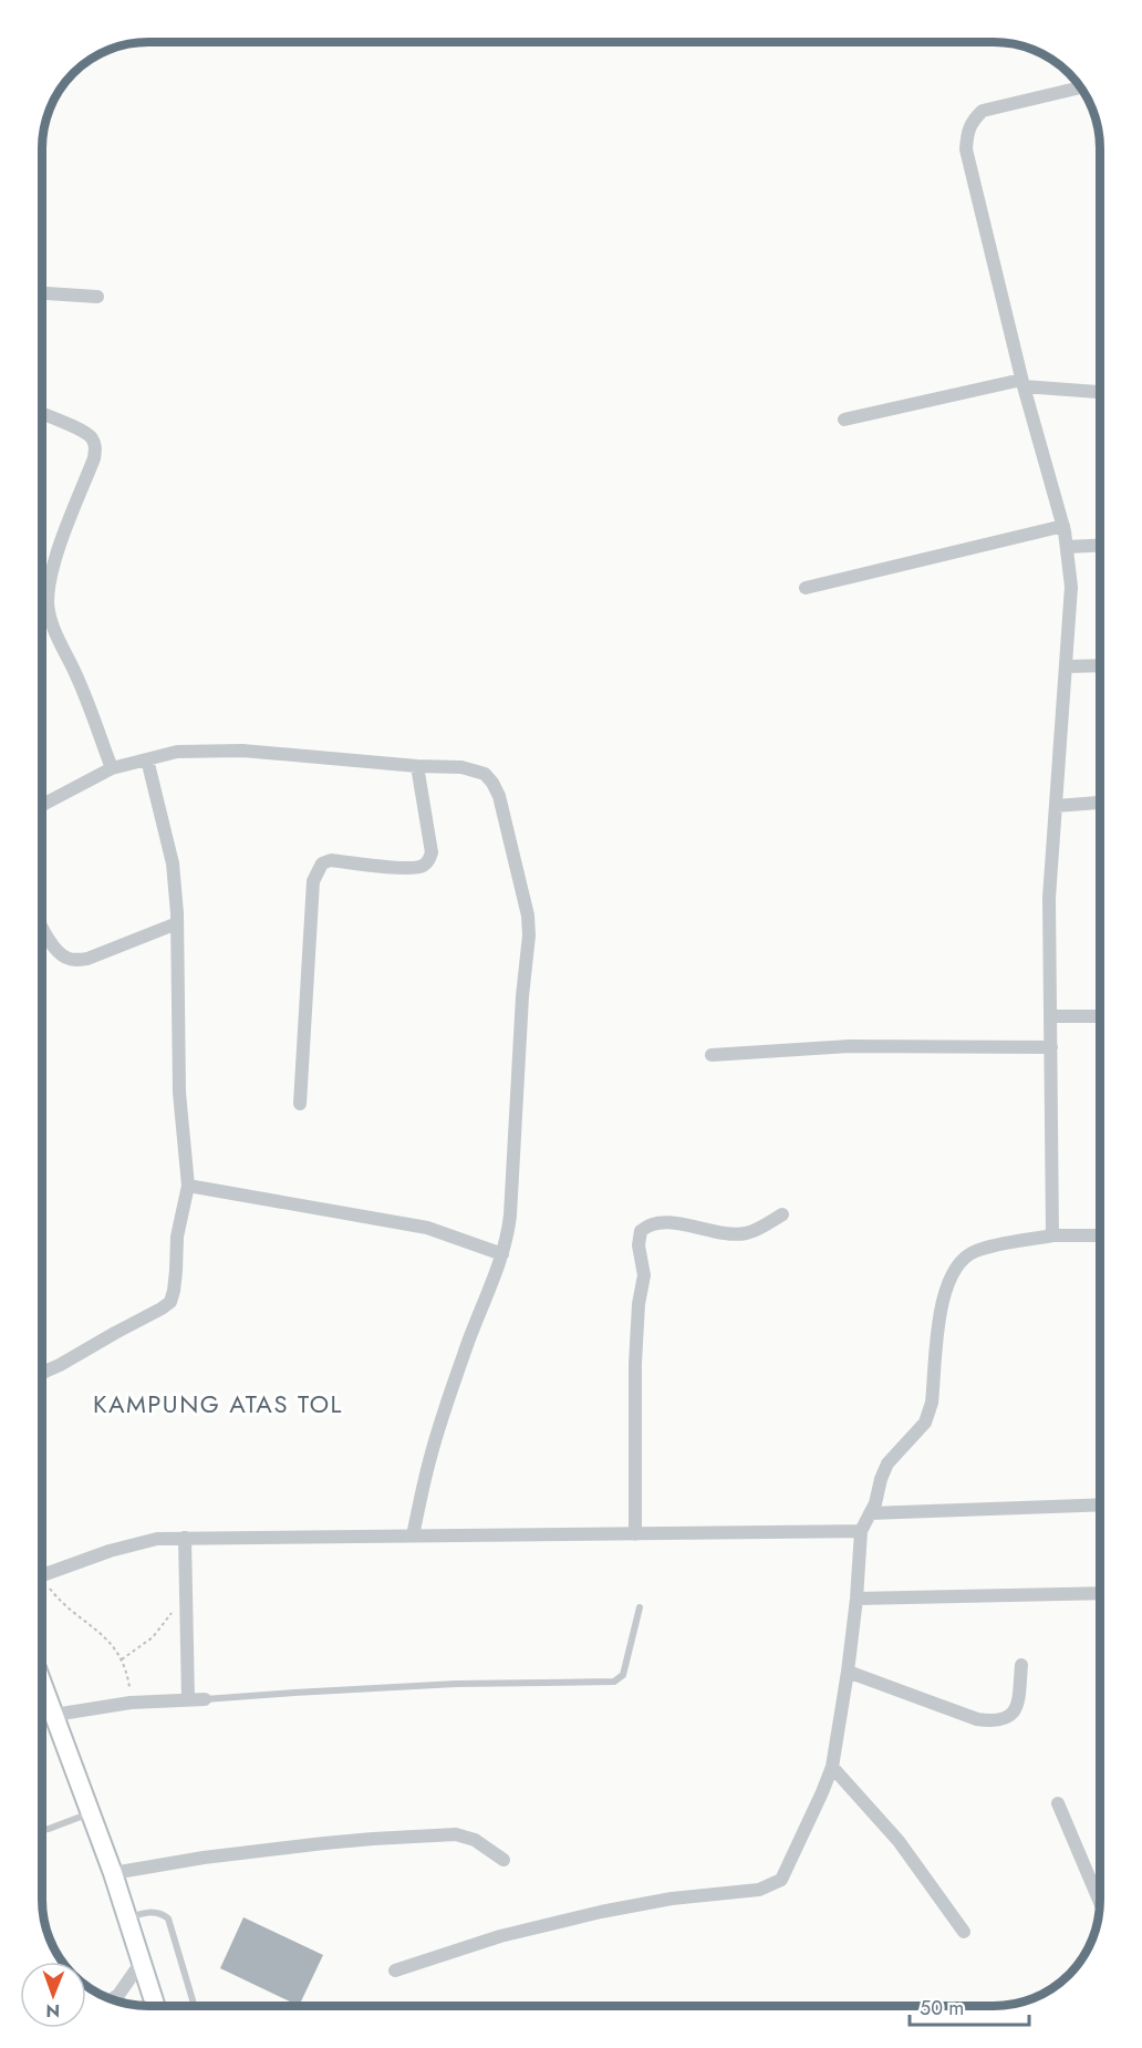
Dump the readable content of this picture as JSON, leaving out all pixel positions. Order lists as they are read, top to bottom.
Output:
{
  "districts": ["KAMPUNG ATAS TOL"],
  "scale_bar": "50 m",
  "north": "bottom"
}
